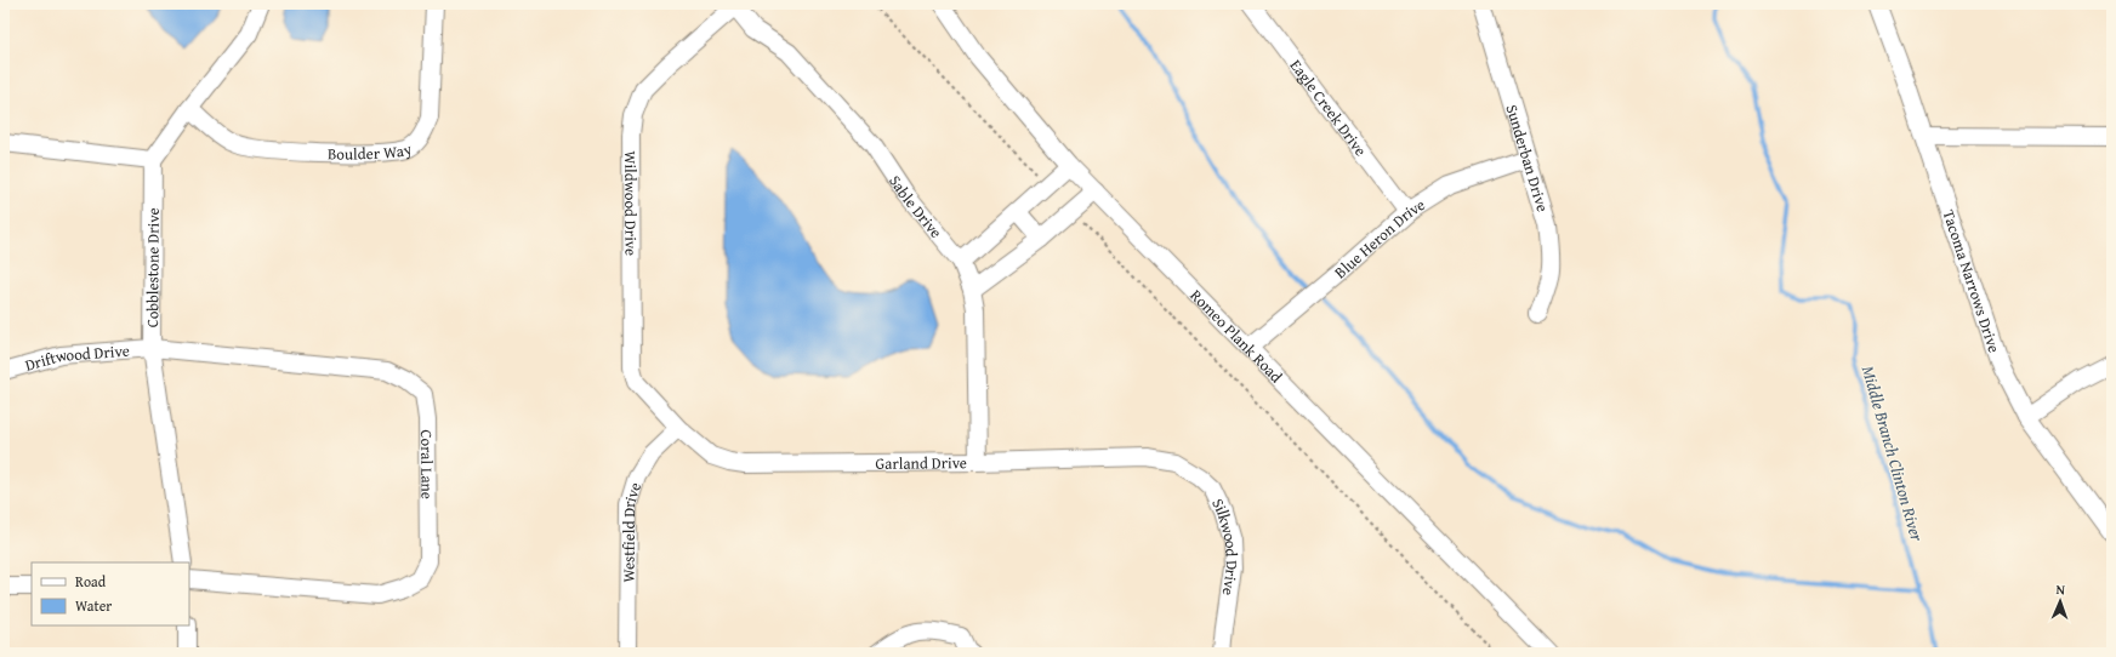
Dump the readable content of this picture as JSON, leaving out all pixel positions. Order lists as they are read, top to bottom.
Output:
{
  "streets": {
    "street": [
      "Eagle Creek Drive",
      "Boulder Way",
      "Sunderban Drive",
      "Wildwood Drive",
      "Sable Drive",
      "Blue Heron Drive",
      "Cobblestone Drive",
      "Tacoma Narrows Drive",
      "Romeo Plank Road",
      "Driftwood Drive",
      "Garland Drive",
      "Coral Lane",
      "Westfield Drive",
      "Silkwood Drive"
    ]
  },
  "crossings": [
    ["Eagle Creek Drive", "Blue Heron Drive"],
    ["Sunderban Drive", "Blue Heron Drive"],
    ["Wildwood Drive", "Sable Drive"],
    ["Wildwood Drive", "Garland Drive"],
    ["Wildwood Drive", "Westfield Drive"],
    ["Sable Drive", "Garland Drive"],
    ["Blue Heron Drive", "Romeo Plank Road"],
    ["Cobblestone Drive", "Driftwood Drive"],
    ["Cobblestone Drive", "Coral Lane"],
    ["Driftwood Drive", "Coral Lane"],
    ["Garland Drive", "Westfield Drive"],
    ["Garland Drive", "Silkwood Drive"]
  ],
  "water": ["Middle Branch Clinton River"],
  "legend": ["Road", "Water"],
  "north": "top"
}
